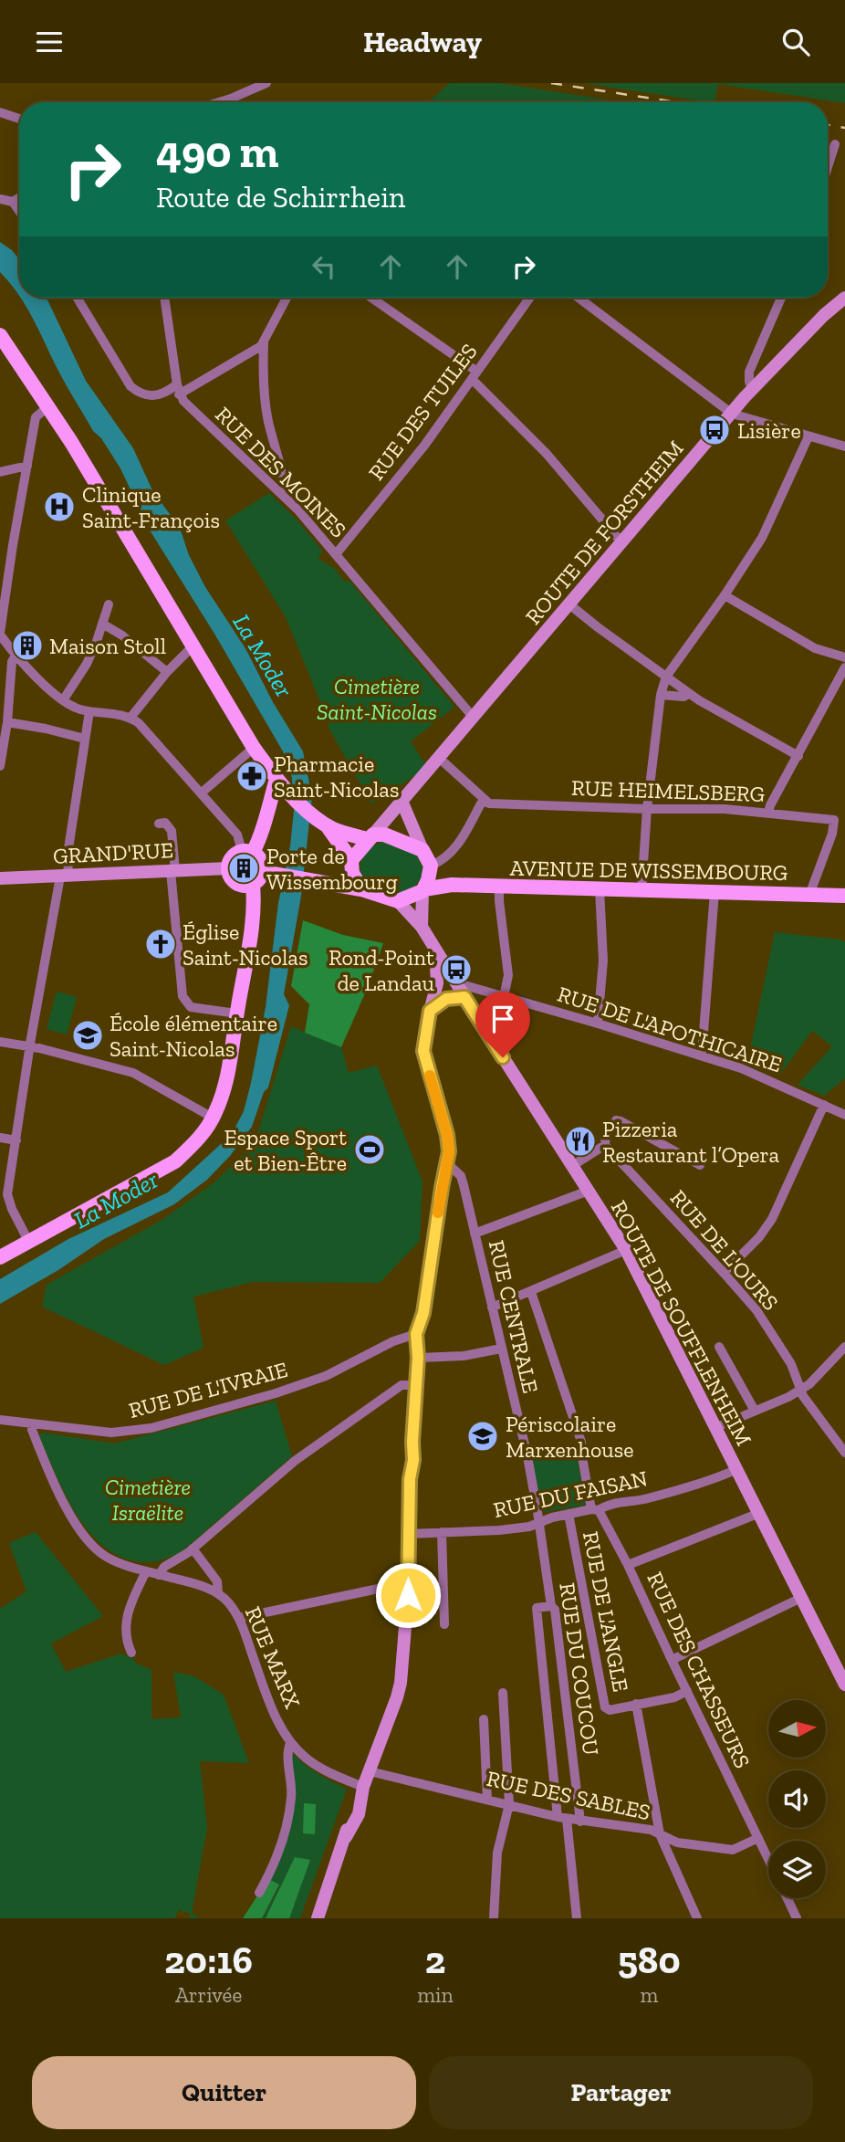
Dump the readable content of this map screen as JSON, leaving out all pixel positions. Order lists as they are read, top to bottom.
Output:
{
  "streets": {
    "main road": ["AVENUE DE WISSEMBOURG"],
    "street": [
      "RUE DES TUILES",
      "RUE DES MOINES",
      "ROUTE DE FORSTHEIM",
      "RUE HEIMELSBERG",
      "GRAND'RUE",
      "RUE DE L'APOTHICAIRE",
      "RUE DE L'OURS",
      "RUE CENTRALE",
      "ROUTE DE SOUFFLENHEIM",
      "RUE DE L'IVRAIE",
      "RUE DU FAISAN",
      "RUE DE L'ANGLE",
      "RUE MARX",
      "RUE DU COUCOU",
      "RUE DES CHASSEURS",
      "RUE DES SABLES"
    ]
  },
  "crossings": [
    ["RUE DES TUILES", "RUE DES MOINES"],
    ["RUE DES MOINES", "ROUTE DE FORSTHEIM"],
    ["ROUTE DE FORSTHEIM", "AVENUE DE WISSEMBOURG"],
    ["ROUTE DE FORSTHEIM", "ROUTE DE SOUFFLENHEIM"],
    ["RUE HEIMELSBERG", "AVENUE DE WISSEMBOURG"],
    ["AVENUE DE WISSEMBOURG", "ROUTE DE SOUFFLENHEIM"],
    ["RUE DE L'APOTHICAIRE", "ROUTE DE SOUFFLENHEIM"],
    ["RUE CENTRALE", "RUE DU FAISAN"],
    ["RUE CENTRALE", "RUE DU COUCOU"],
    ["ROUTE DE SOUFFLENHEIM", "RUE DU FAISAN"],
    ["RUE DE L'IVRAIE", "RUE MARX"],
    ["RUE DU FAISAN", "RUE DE L'ANGLE"],
    ["RUE DU FAISAN", "RUE DU COUCOU"],
    ["RUE DU FAISAN", "RUE DES CHASSEURS"],
    ["RUE DE L'ANGLE", "RUE DES CHASSEURS"],
    ["RUE DU COUCOU", "RUE DES SABLES"],
    ["RUE DES CHASSEURS", "RUE DES SABLES"]
  ],
  "water": ["La Moder"],
  "parks": ["Cimetière Saint-Nicolas", "Cimetière Israëlite"],
  "places": {
    "bus stop": ["Lisière", "Rond-Point de Landau"],
    "hospital": ["Clinique Saint-François"],
    "building": ["Maison Stoll", "Porte de Wissembourg"],
    "pharmacy": ["Pharmacie Saint-Nicolas"],
    "church": ["Église Saint-Nicolas"],
    "school or university": ["École élémentaire Saint-Nicolas", "Périscolaire Marxenhouse"],
    "restaurant": ["Pizzeria Restaurant l’Opera"],
    "sports": ["Espace Sport et Bien-Être"]
  },
  "north": "right",
  "page": {
    "header": "Headway",
    "turn": ["490 m", "Route de Schirrhein"],
    "eta": [
      "20:16",
      "Arrivée",
      "2",
      "min",
      "580",
      "m"
    ],
    "buttons": ["Quitter", "Partager"]
  }
}
